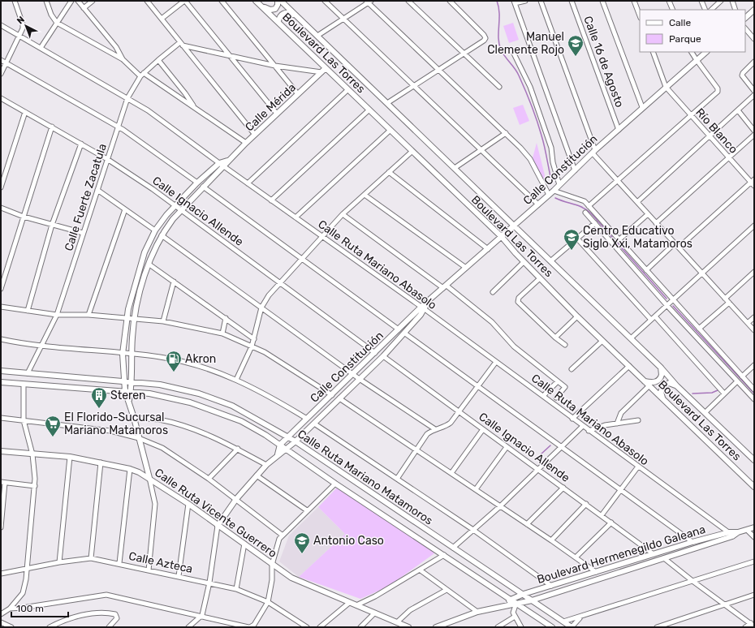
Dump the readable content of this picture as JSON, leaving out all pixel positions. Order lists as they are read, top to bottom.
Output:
{
  "streets": {
    "main road": [
      "Boulevard Las Torres",
      "Calle Mérida",
      "Calle Constitución",
      "Calle Ruta Mariano Matamoros",
      "Calle Ruta Vicente Guerrero",
      "Boulevard Hermenegildo Galeana"
    ],
    "street": [
      "Calle 16 de Agosto",
      "Río Blanco",
      "Calle Fuerte Zacatula",
      "Calle Ignacio Allende",
      "Calle Ruta Mariano Abasolo",
      "Calle Azteca"
    ]
  },
  "crossings": [
    ["Boulevard Las Torres", "Calle Mérida"],
    ["Boulevard Las Torres", "Calle Constitución"],
    ["Calle 16 de Agosto", "Calle Constitución"],
    ["Calle Mérida", "Calle Ruta Mariano Abasolo"],
    ["Río Blanco", "Calle Constitución"],
    ["Calle Constitución", "Calle Ignacio Allende"],
    ["Calle Constitución", "Calle Ruta Mariano Abasolo"],
    ["Calle Constitución", "Calle Ruta Mariano Matamoros"],
    ["Calle Constitución", "Calle Ruta Vicente Guerrero"],
    ["Calle Fuerte Zacatula", "Calle Ignacio Allende"],
    ["Calle Fuerte Zacatula", "Calle Ruta Mariano Abasolo"],
    ["Calle Fuerte Zacatula", "Calle Ruta Mariano Matamoros"],
    ["Calle Ignacio Allende", "Boulevard Hermenegildo Galeana"],
    ["Calle Ruta Mariano Abasolo", "Boulevard Hermenegildo Galeana"],
    ["Calle Ruta Mariano Matamoros", "Boulevard Hermenegildo Galeana"]
  ],
  "places": {
    "school or university": ["Manuel Clemente Rojo", "Centro Educativo Siglo Xxi, Matamoros", "Antonio Caso"],
    "fuel station": ["Akron"],
    "building": ["Steren"],
    "supermarket": ["El Florido-Sucursal Mariano Matamoros"]
  },
  "legend": ["Calle", "Parque"],
  "scale_bar": "100 m",
  "north": "top left"
}
